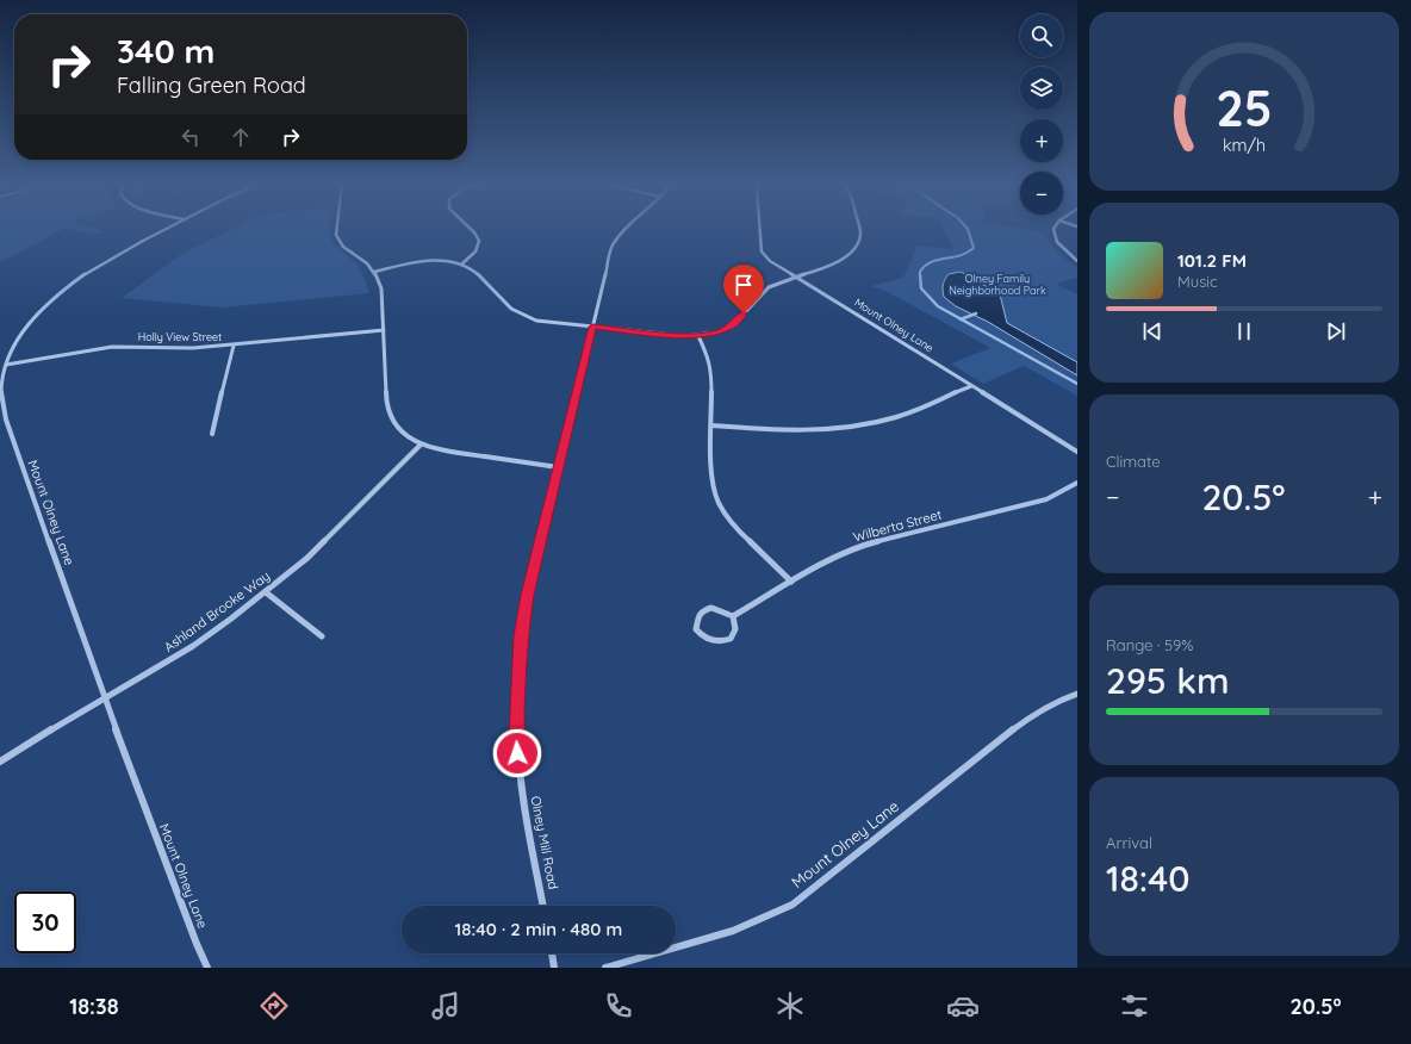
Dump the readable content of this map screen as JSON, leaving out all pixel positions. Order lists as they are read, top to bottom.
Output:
{
  "streets": {
    "street": [
      "Mount Olney Lane",
      "Holly View Street",
      "Wilberta Street",
      "Ashland Brooke Way",
      "Olney Mill Road"
    ]
  },
  "crossings": [
    ["Mount Olney Lane", "Holly View Street"],
    ["Mount Olney Lane", "Ashland Brooke Way"]
  ],
  "parks": ["Olney Family Neighborhood Park"],
  "page": {
    "map_buttons": ["+", "−"],
    "turn": ["340 m", "Falling Green Road"],
    "song": ["101.2 FM", "Music"],
    "tile": [
      "Climate",
      ["Range · 59%", "295 km"],
      ["Arrival", "18:40"]
    ],
    "heat": ["−", "20.5°", "+"],
    "limit": "30",
    "trip": "18:40 · 2 min · 480 m",
    "tabs": ["18:38", "20.5°"],
    "gauge": ["25", "km/h"]
  }
}
